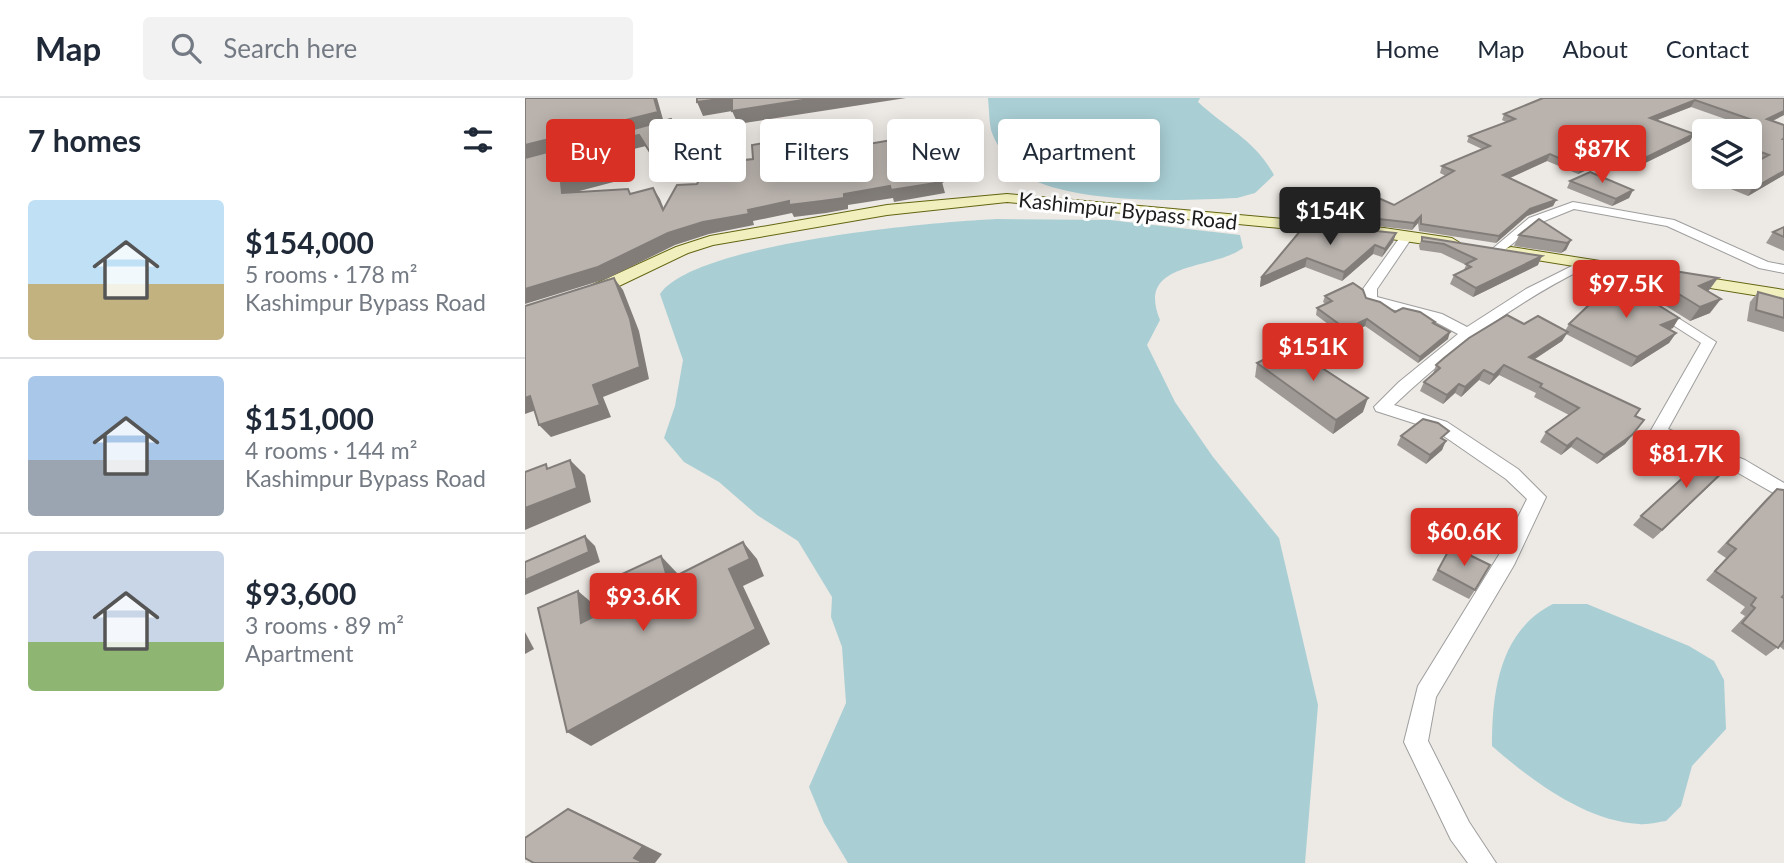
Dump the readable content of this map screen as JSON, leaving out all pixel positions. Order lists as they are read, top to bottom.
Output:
{
  "streets": {
    "main road": ["Kashimpur Bypass Road"]
  },
  "page": {
    "header": "Map",
    "search": "Search here",
    "nav": [
      "Home",
      "Map",
      "About",
      "Contact"
    ],
    "heading": "7 homes",
    "chip": [
      "Buy",
      "Rent",
      "Filters",
      "New",
      "Apartment"
    ],
    "price": [
      "$87K",
      "$154K",
      "$97.5K",
      "$151K",
      "$81.7K",
      "$60.6K",
      "$93.6K"
    ],
    "list": [
      {
        "name": "$154,000",
        "note": "5 rooms · 178 m² · Kashimpur Bypass Road"
      },
      {
        "name": "$151,000",
        "note": "4 rooms · 144 m² · Kashimpur Bypass Road"
      },
      {
        "name": "$93,600",
        "note": "3 rooms · 89 m² · Apartment"
      }
    ]
  }
}
